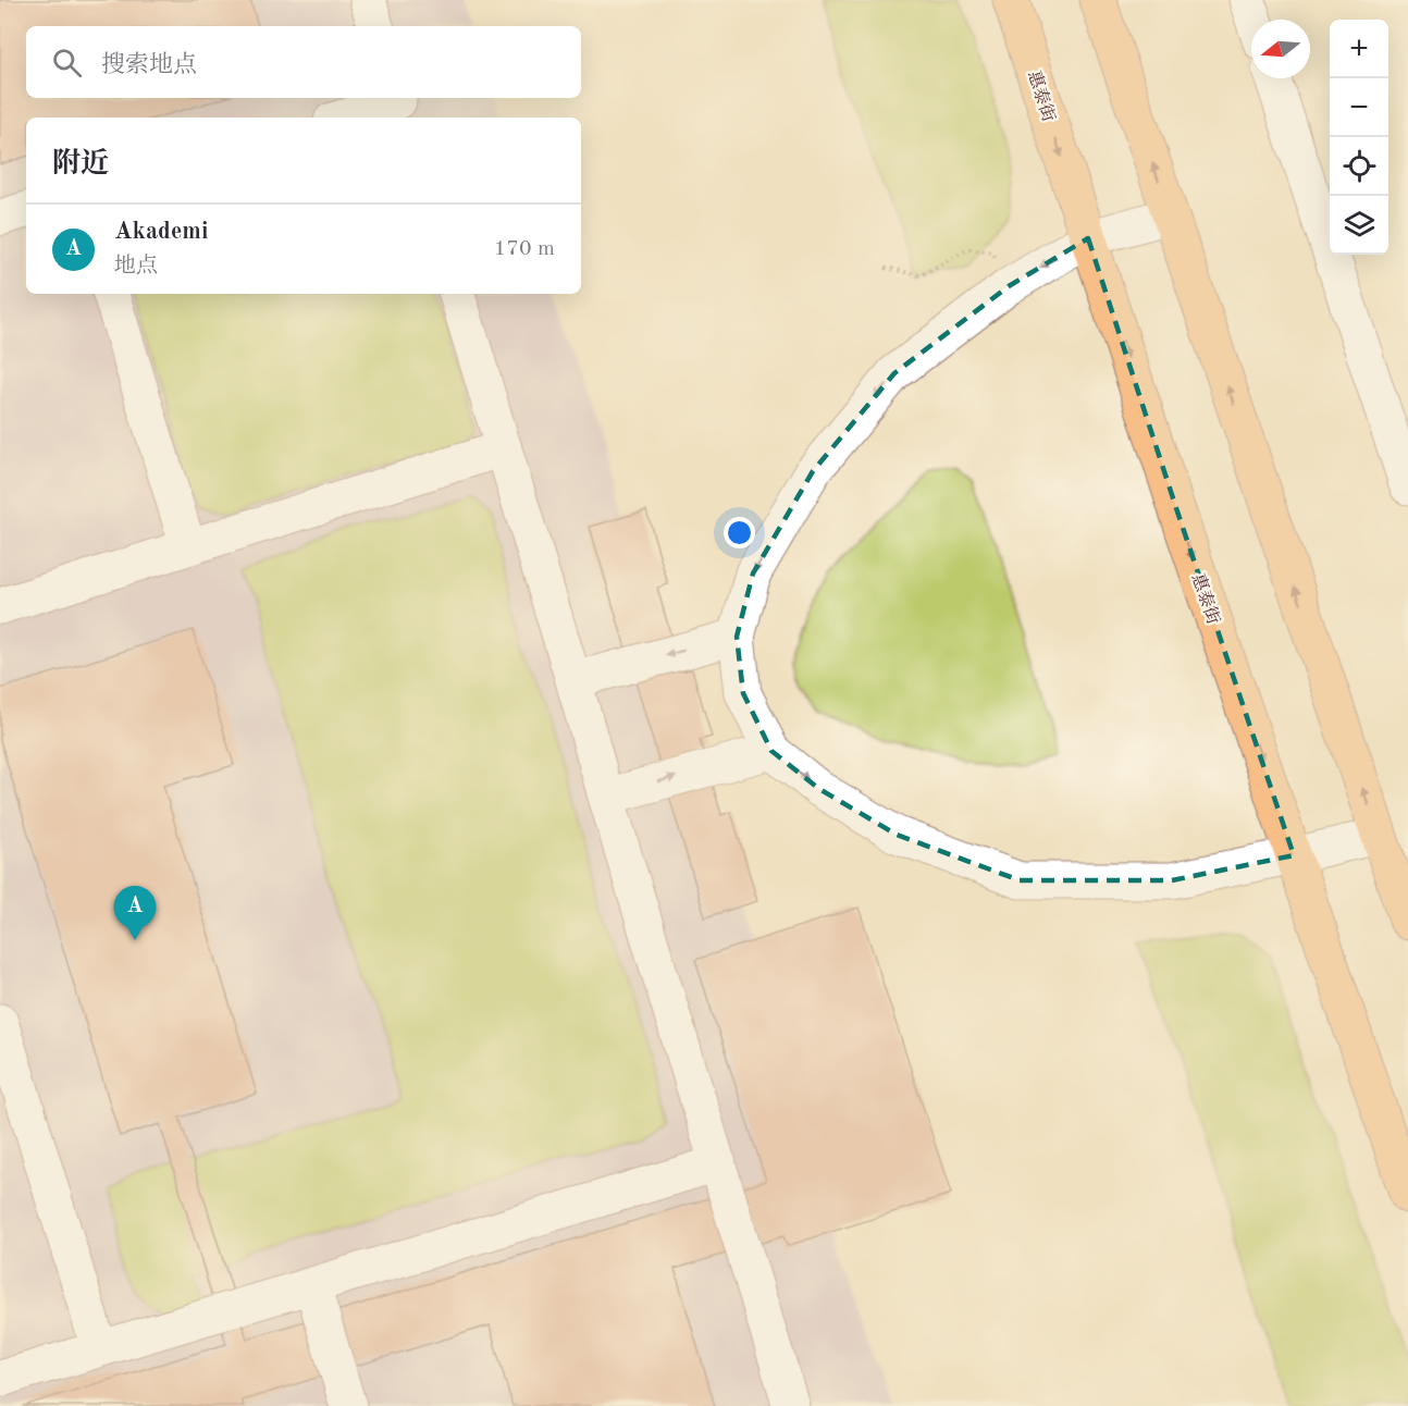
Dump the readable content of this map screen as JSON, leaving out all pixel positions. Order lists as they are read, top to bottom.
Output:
{
  "streets": {
    "main road": ["惠泰街"]
  },
  "north": "left",
  "page": {
    "map_buttons": ["+", "−"],
    "search": "搜索地点",
    "heading": "附近",
    "list": [
      {
        "mark": "A",
        "name": "Akademi",
        "note": "地点",
        "value": "170 m"
      }
    ],
    "pins": "A"
  }
}
